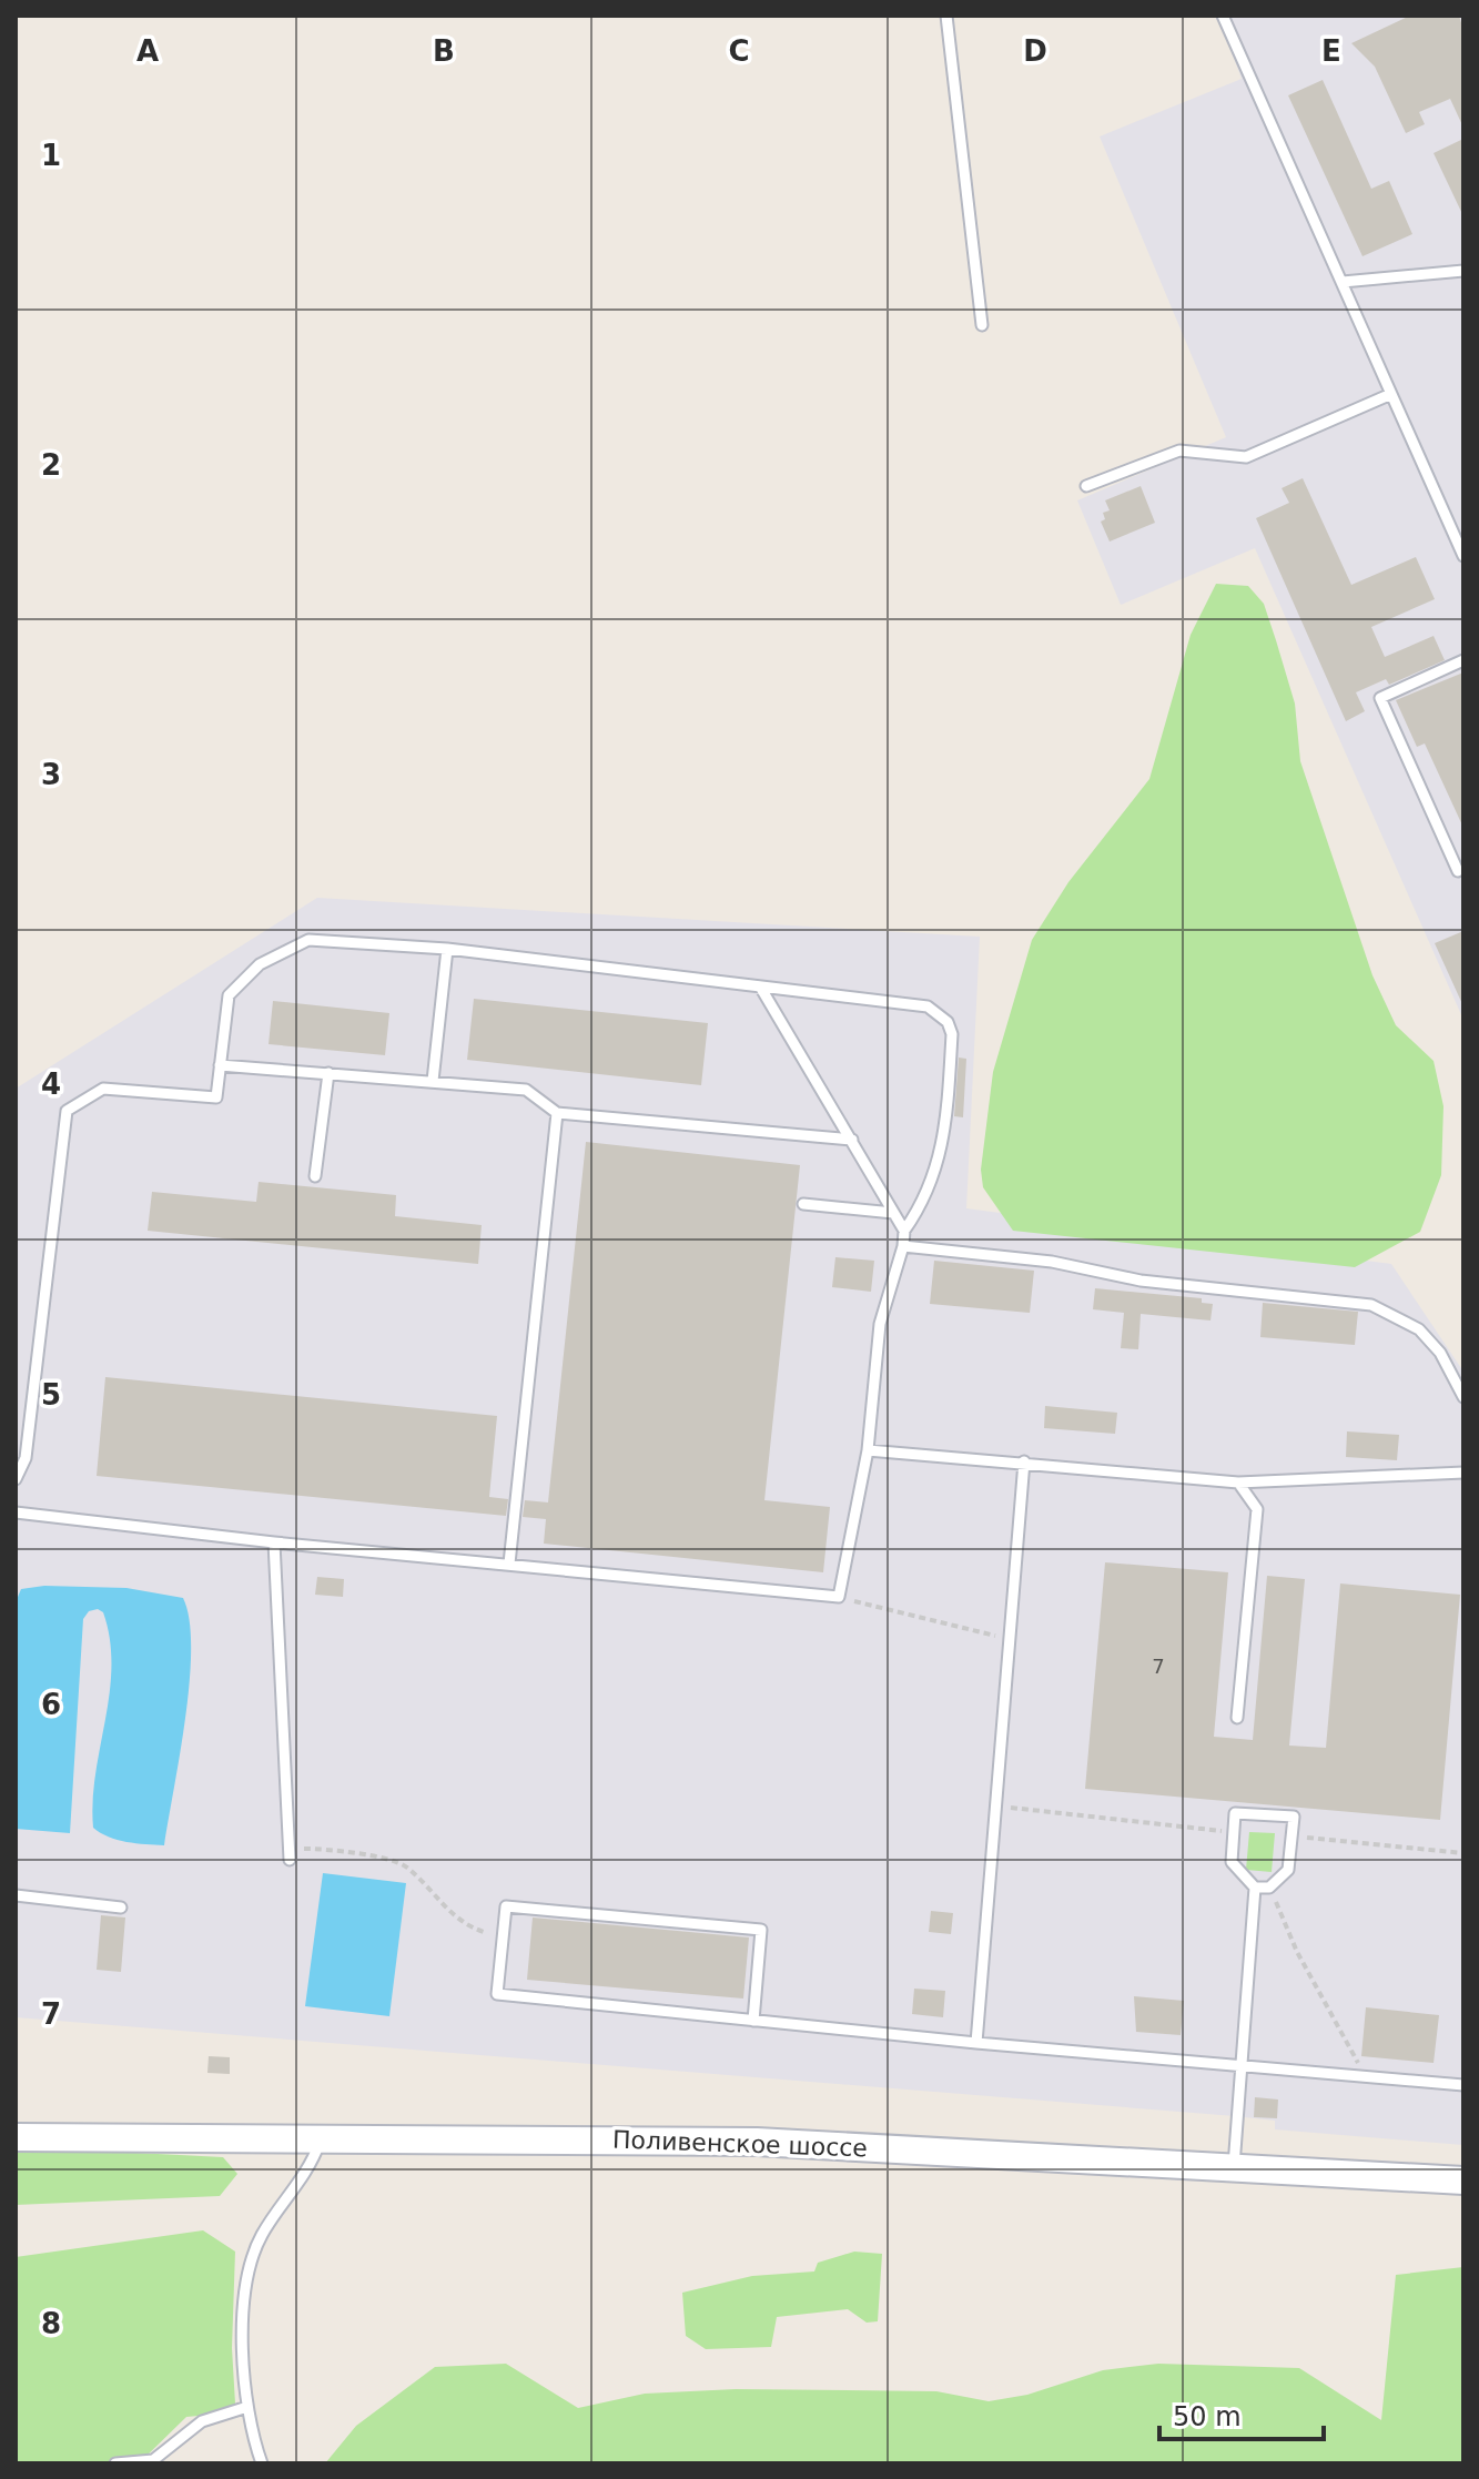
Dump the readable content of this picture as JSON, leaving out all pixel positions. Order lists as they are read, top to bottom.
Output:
{
  "streets": {
    "street": ["Поливенское шоссе"]
  },
  "house_numbers": ["7"],
  "scale_bar": "50 m",
  "grid": {
    "columns": [
      "A",
      "B",
      "C",
      "D",
      "E"
    ],
    "rows": [
      "1",
      "2",
      "3",
      "4",
      "5",
      "6",
      "7",
      "8"
    ]
  }
}
